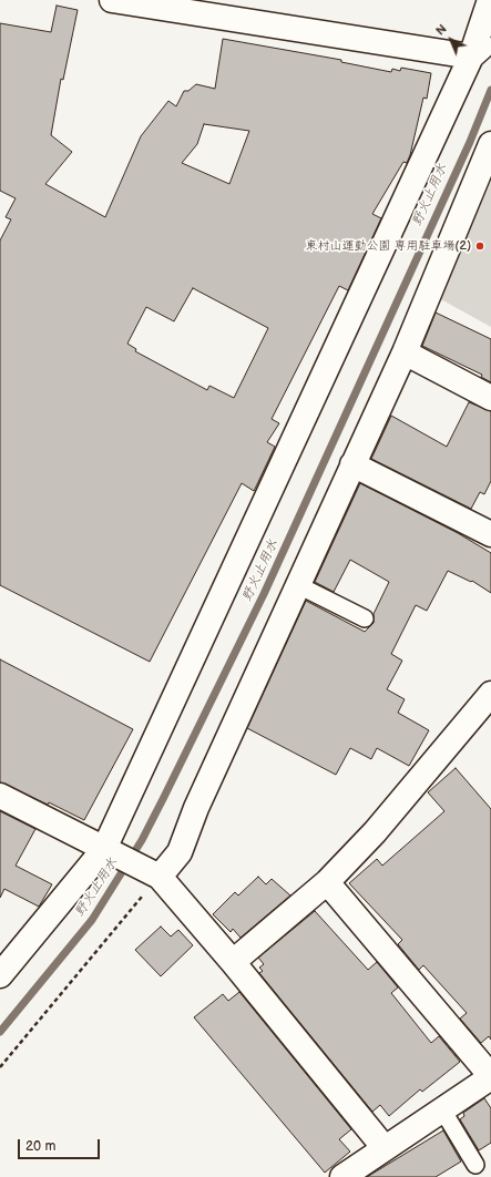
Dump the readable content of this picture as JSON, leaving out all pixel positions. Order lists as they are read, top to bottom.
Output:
{
  "water": ["野火止用水"],
  "places": ["東村山運動公園 専用駐車場(2)"],
  "scale_bar": "20 m",
  "north": "top left"
}
